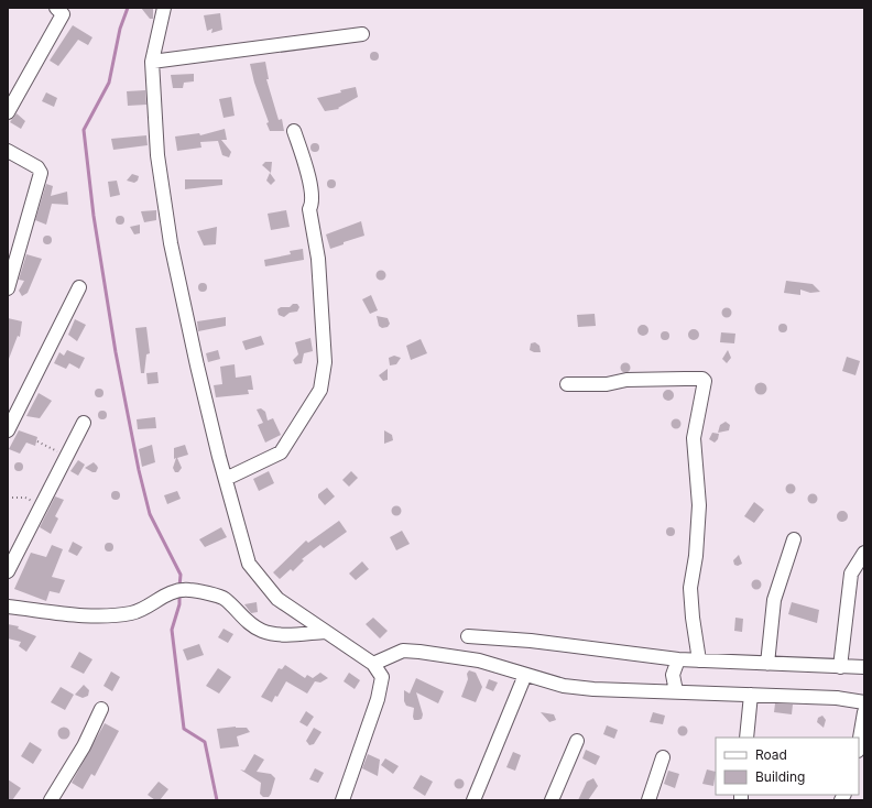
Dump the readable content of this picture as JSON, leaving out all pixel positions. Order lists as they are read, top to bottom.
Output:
{
  "legend": ["Road", "Building"]
}
